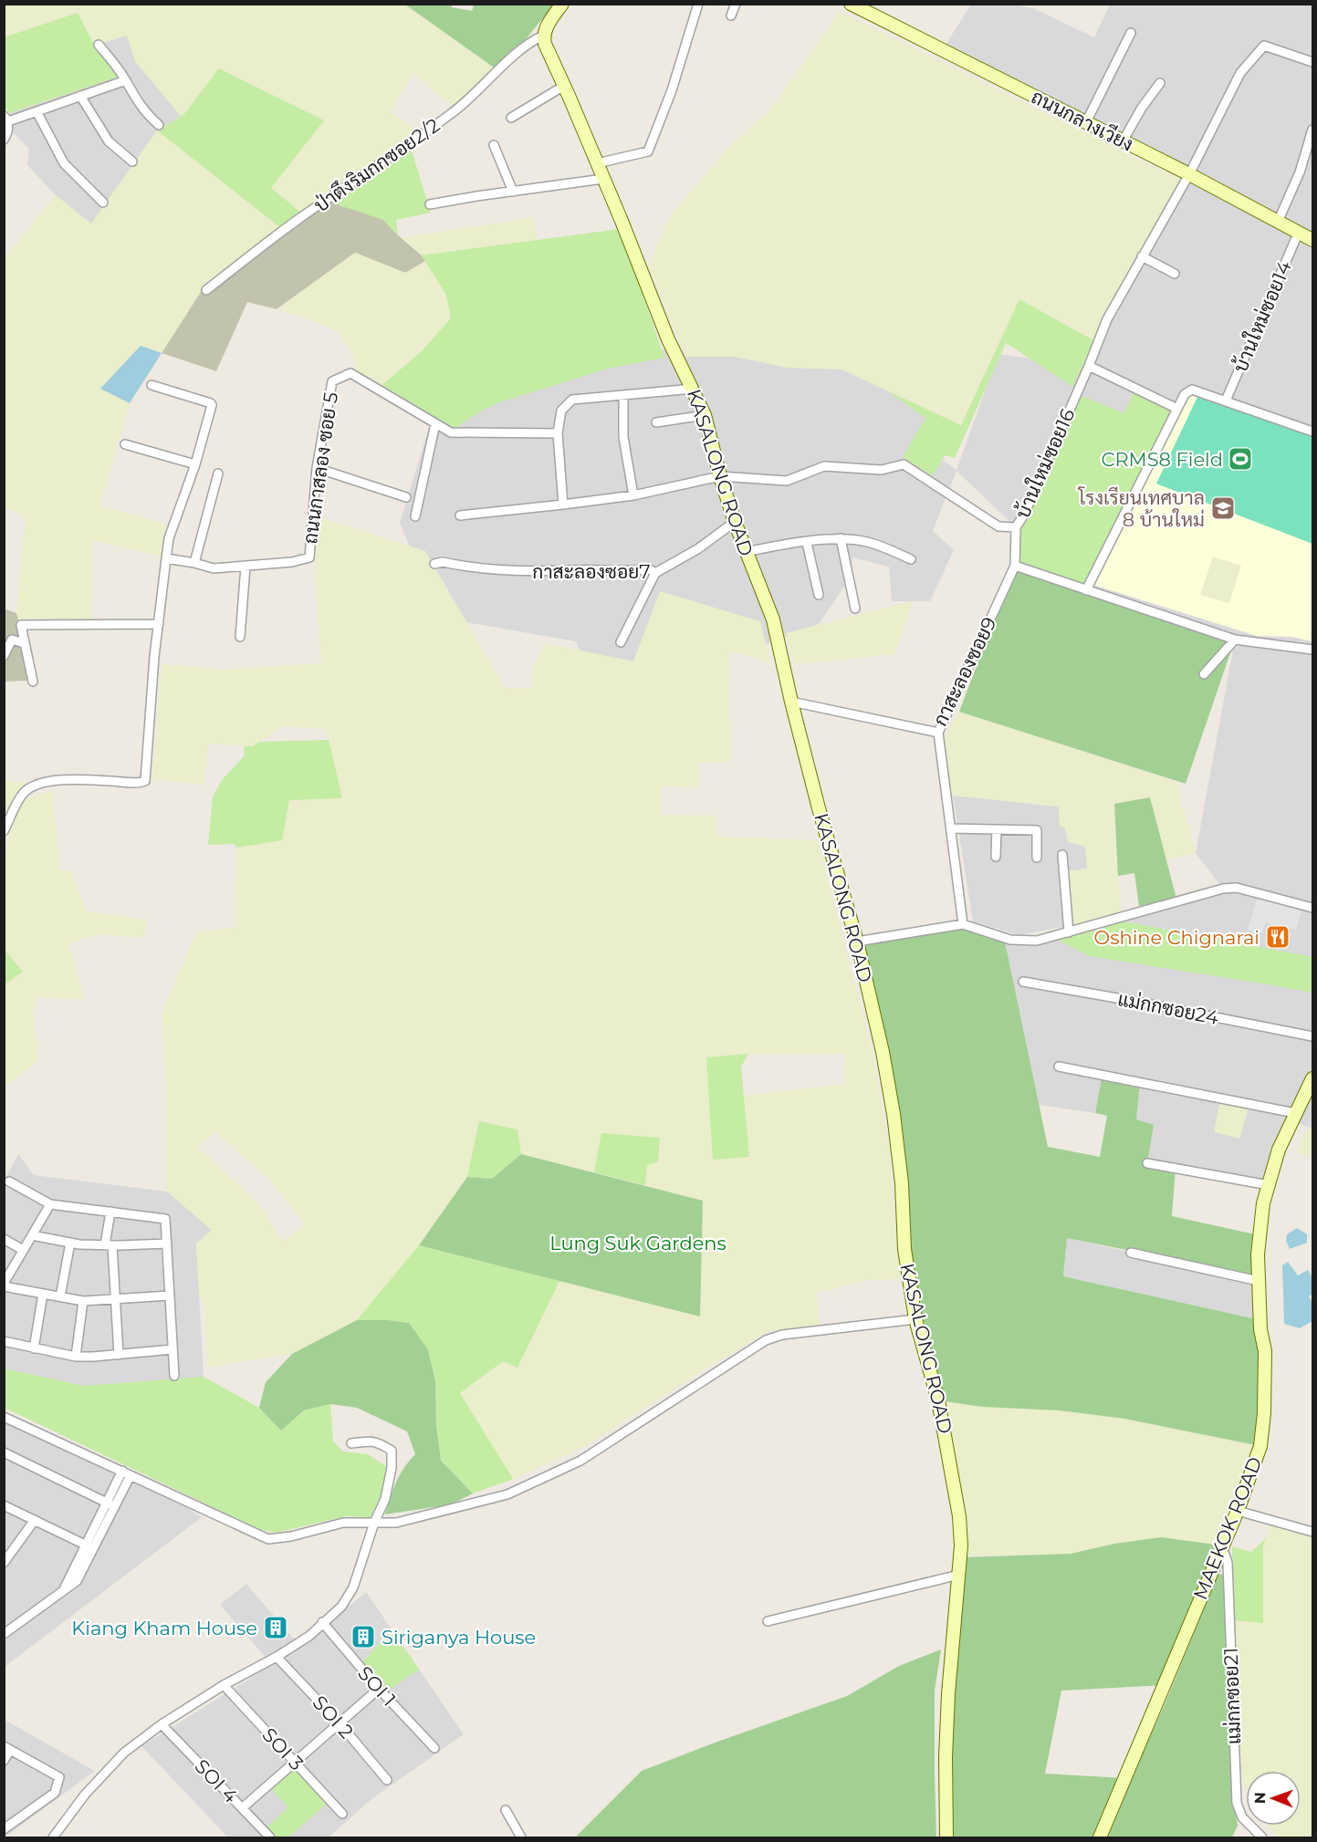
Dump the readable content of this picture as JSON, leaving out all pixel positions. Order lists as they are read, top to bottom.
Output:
{
  "streets": {
    "street": [
      "ถนนกลางเวียง",
      "ป่าตึงริมกกซอย2/2",
      "บ้านใหม่ซอย14",
      "บ้านใหม่ซอย16",
      "ถนนกาสลอง ซอย 5",
      "KASALONG ROAD",
      "กาสะลองซอย7",
      "กาสะลองซอย9",
      "แม่กกซอย24",
      "MAEKOK ROAD",
      "SOI 1",
      "แม่กกซอย21",
      "SOI 2",
      "SOI 3",
      "SOI 4"
    ]
  },
  "crossings": [
    ["ถนนกลางเวียง", "บ้านใหม่ซอย14"],
    ["ถนนกลางเวียง", "บ้านใหม่ซอย16"],
    ["ป่าตึงริมกกซอย2/2", "KASALONG ROAD"],
    ["บ้านใหม่ซอย16", "KASALONG ROAD"],
    ["KASALONG ROAD", "กาสะลองซอย7"],
    ["KASALONG ROAD", "กาสะลองซอย9"],
    ["MAEKOK ROAD", "แม่กกซอย21"]
  ],
  "parks": ["Lung Suk Gardens"],
  "places": {
    "sports": ["CRMS8 Field"],
    "school or university": ["โรงเรียนเทศบาล 8 บ้านใหม่"],
    "restaurant": ["Oshine Chignarai"],
    "building": ["Kiang Kham House", "Siriganya House"]
  },
  "north": "left"
}
